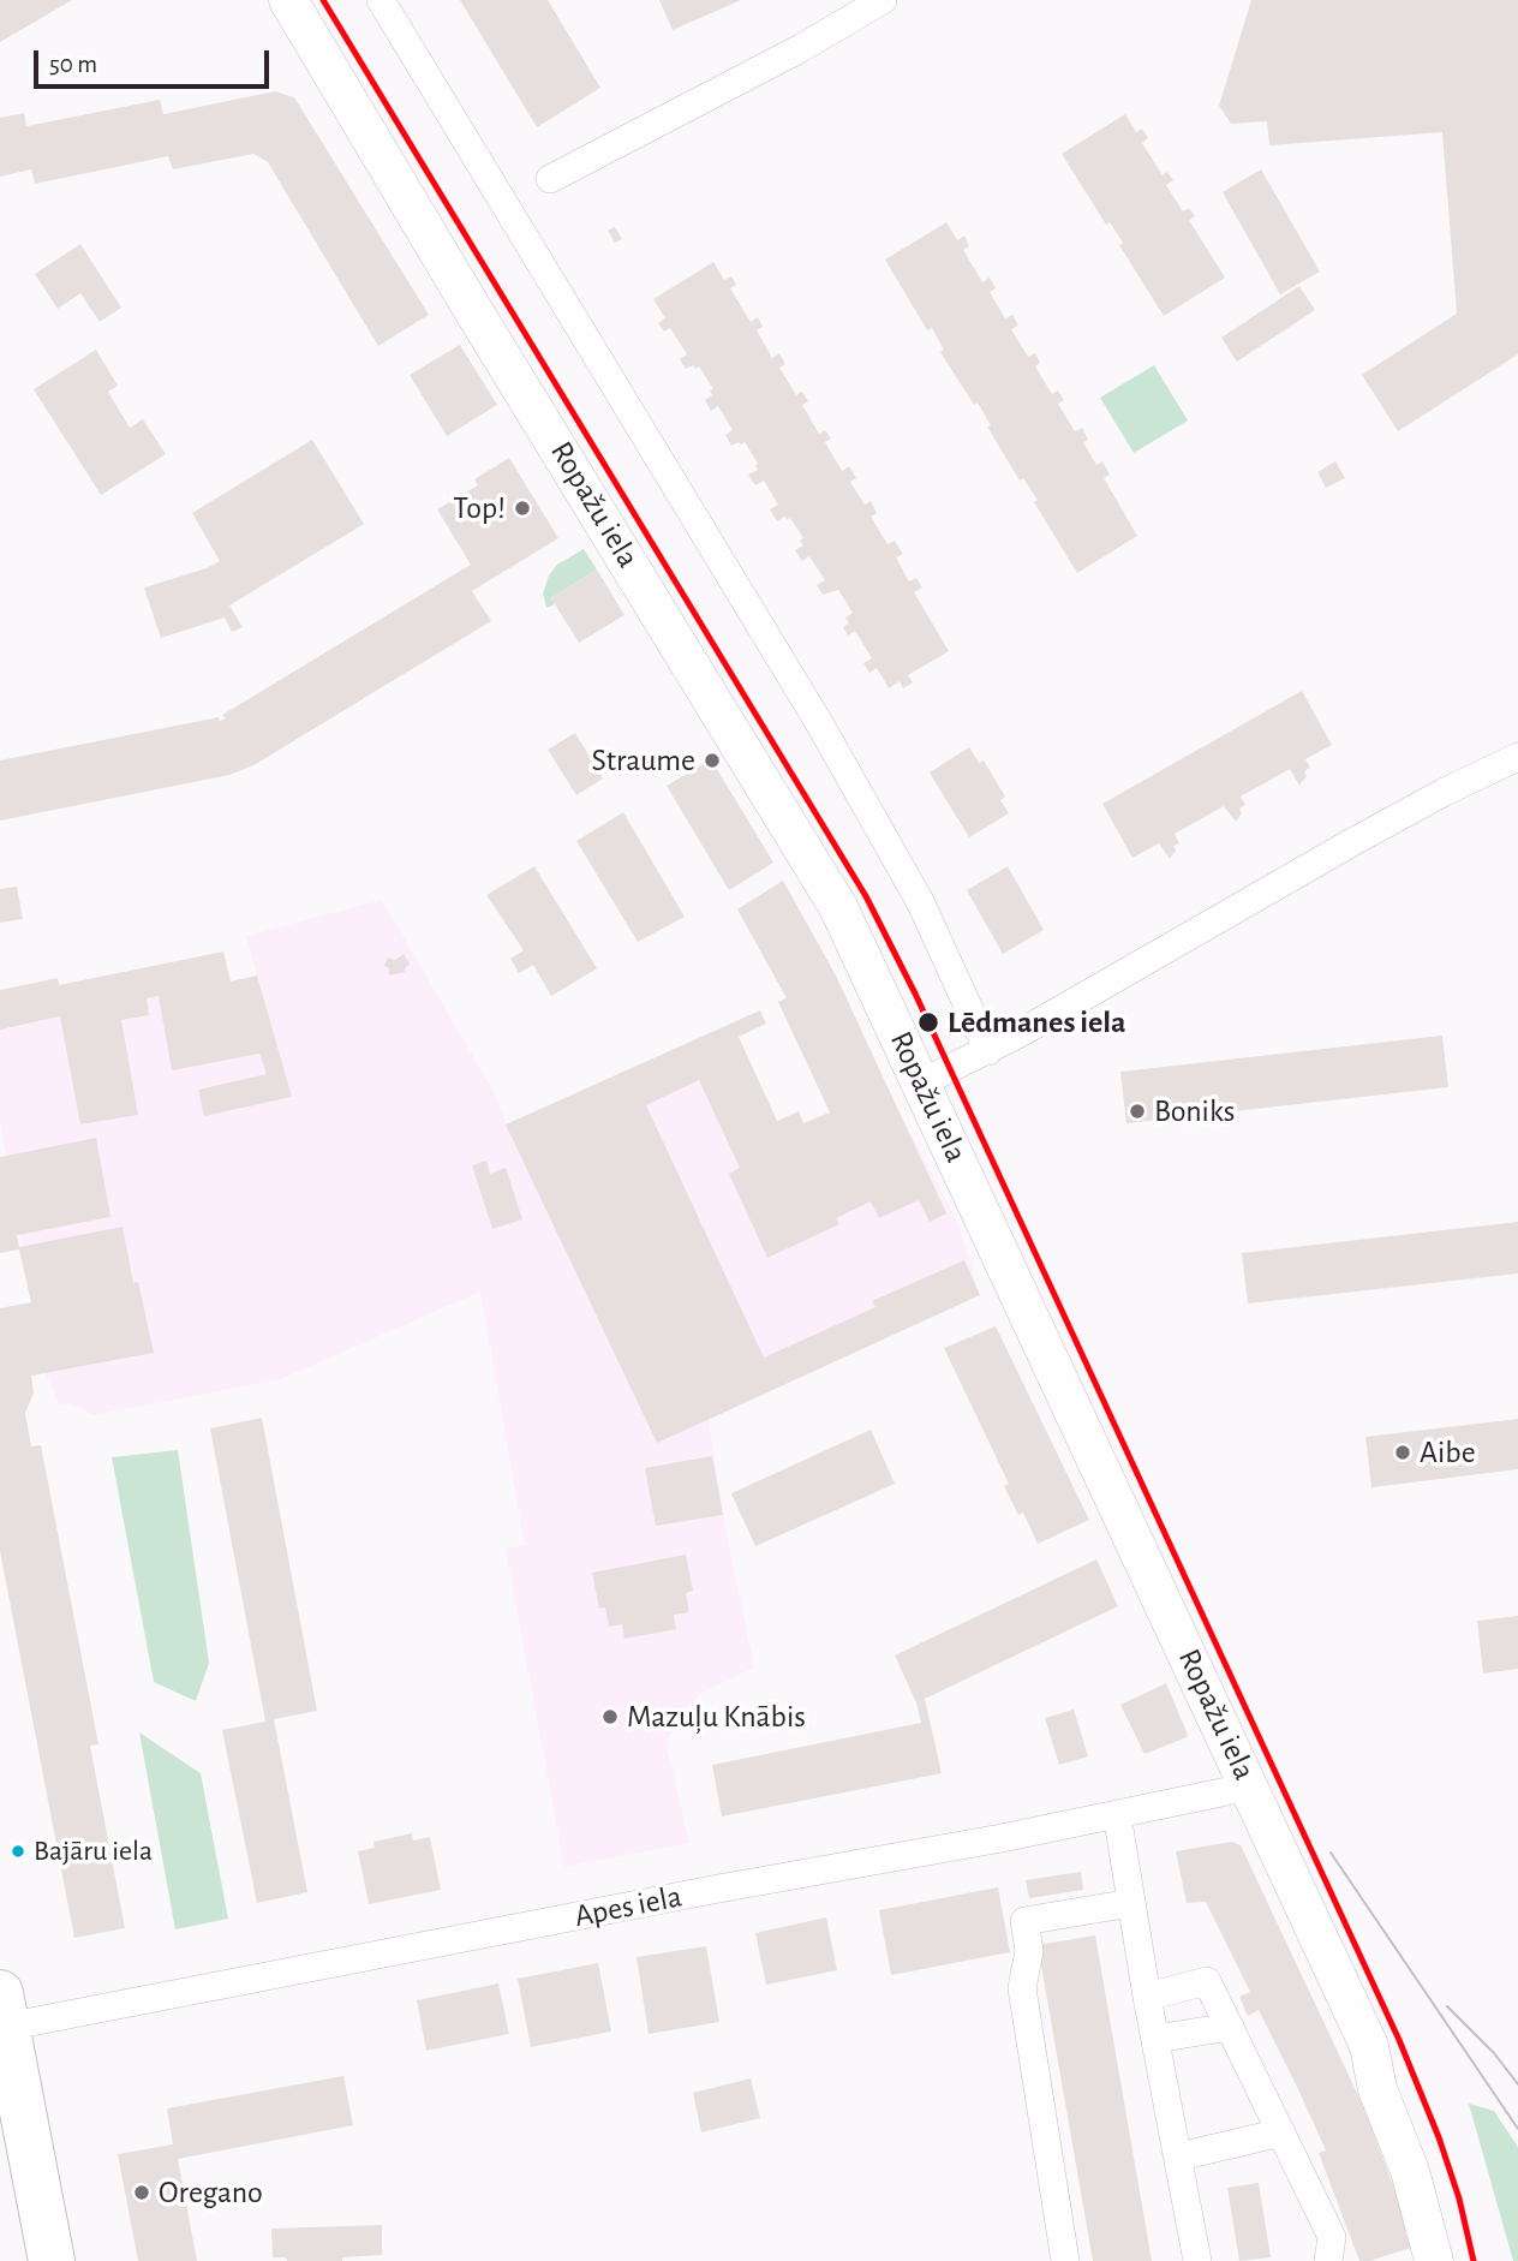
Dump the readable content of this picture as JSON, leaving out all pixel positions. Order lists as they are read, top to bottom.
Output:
{
  "streets": {
    "street": ["Ropažu iela", "Apes iela"]
  },
  "crossings": [
    ["Ropažu iela", "Apes iela"]
  ],
  "places": [
    "Top!",
    "Straume",
    "Lēdmanes iela",
    "Boniks",
    "Aibe",
    "Mazuļu Knābis",
    "Bajāru iela",
    "Oregano"
  ],
  "scale_bar": "50 m"
}
